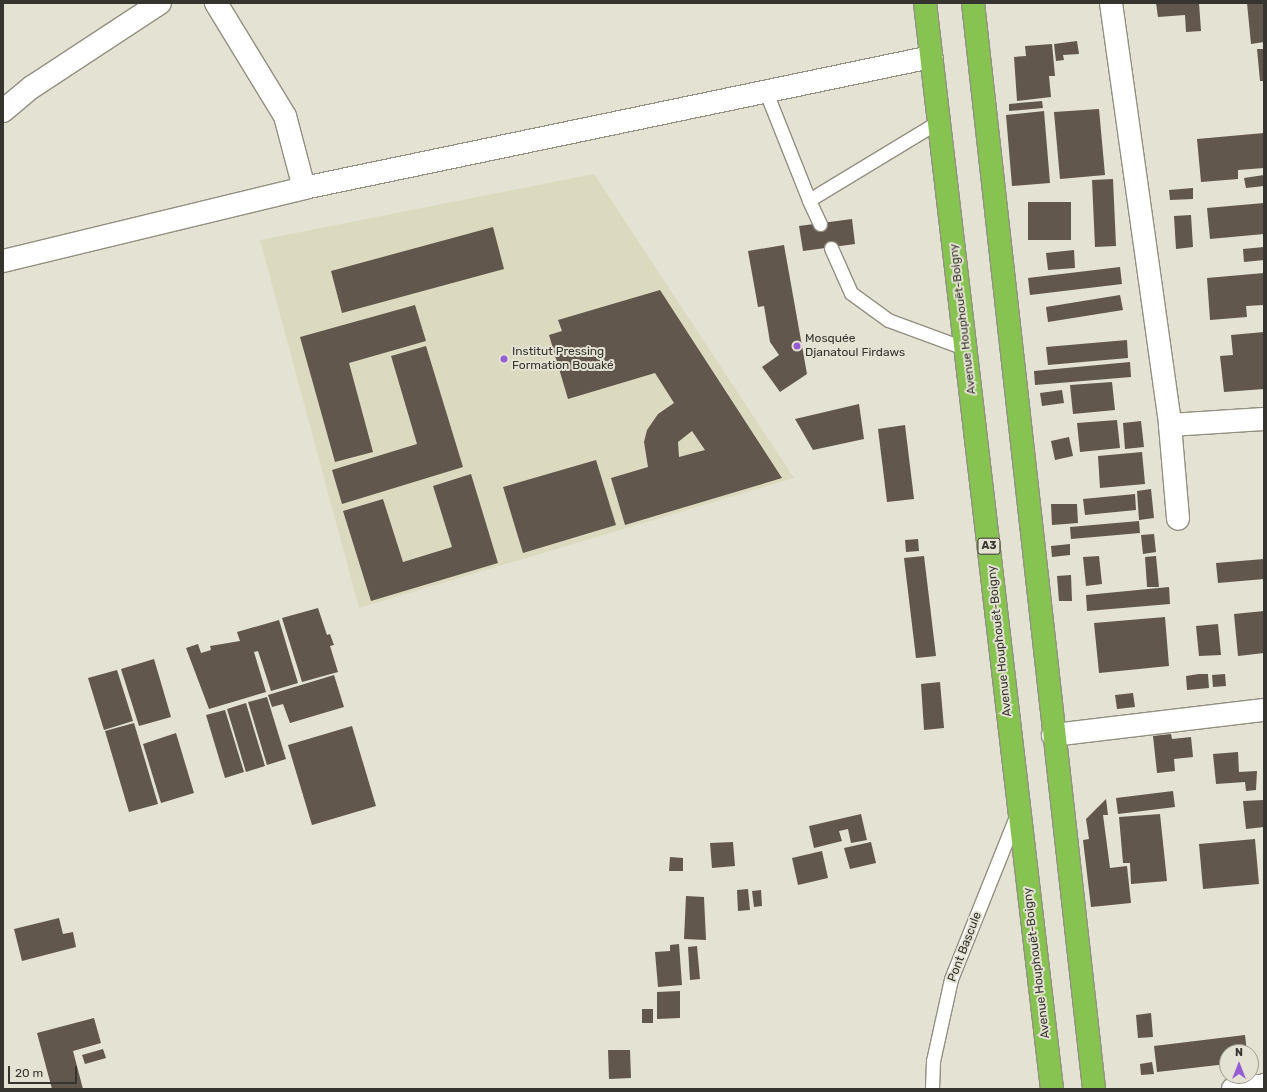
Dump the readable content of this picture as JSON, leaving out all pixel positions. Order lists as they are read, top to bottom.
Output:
{
  "streets": {
    "highway": ["Avenue Houphouët-Boigny", "A3"],
    "lane": ["Pont Bascule"]
  },
  "crossings": [
    ["Avenue Houphouët-Boigny", "Pont Bascule"]
  ],
  "places": ["Mosquée Djanatoul Firdaws", "Institut Pressing Formation Bouaké"],
  "scale_bar": "20 m",
  "north": "top"
}
